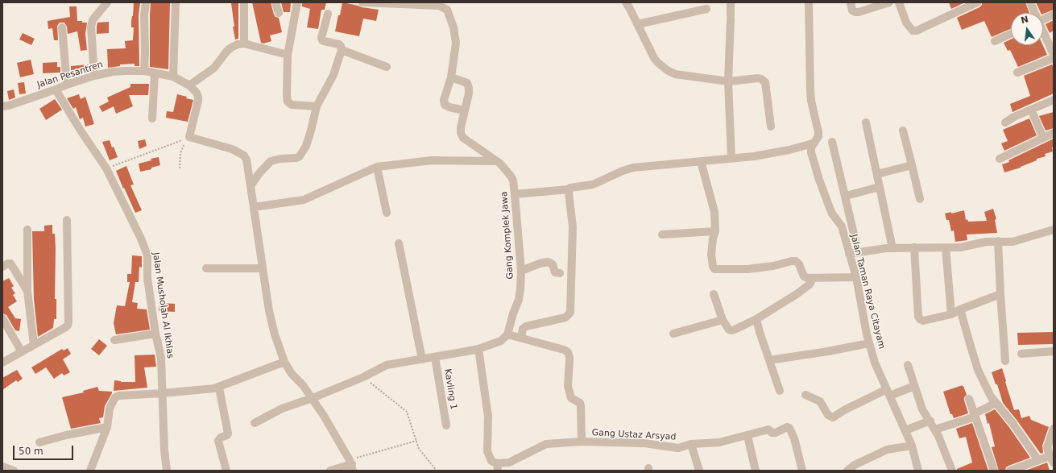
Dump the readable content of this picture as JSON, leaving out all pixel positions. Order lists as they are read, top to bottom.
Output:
{
  "streets": {
    "street": [
      "Jalan Pesantren",
      "Gang Komplek Jawa",
      "Jalan Taman Raya Citayam",
      "Jalan Musholah Al Ikhlas",
      "Kavling 1",
      "Gang Ustaz Arsyad"
    ]
  },
  "crossings": [
    ["Jalan Pesantren", "Jalan Musholah Al Ikhlas"]
  ],
  "scale_bar": "50 m",
  "north": "top"
}
